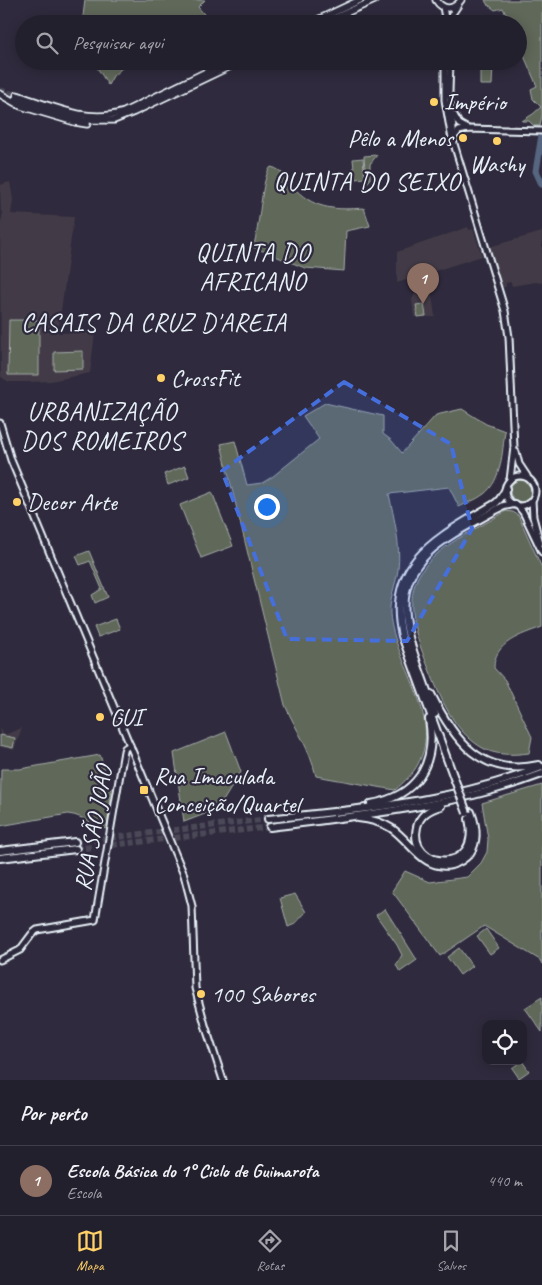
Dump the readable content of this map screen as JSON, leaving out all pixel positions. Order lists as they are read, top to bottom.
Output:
{
  "streets": {
    "main road": ["RUA SÃO JOÃO"]
  },
  "districts": [
    "QUINTA DO SEIXO",
    "QUINTA DO AFRICANO",
    "CASAIS DA CRUZ D'AREIA",
    "URBANIZAÇÃO DOS ROMEIROS"
  ],
  "places": {
    "other": [
      "Império",
      "Pêlo a Menos",
      "Washy",
      "CrossFit",
      "Decor Arte",
      "GUI",
      "100 Sabores"
    ],
    "transit": ["Rua Imaculada Conceição/Quartel"]
  },
  "page": {
    "search": "Pesquisar aqui",
    "pins": "1",
    "heading": "Por perto",
    "list": [
      {
        "mark": "1",
        "name": "Escola Básica do 1° Ciclo de Guimarota",
        "note": "Escola",
        "value": "440 m"
      }
    ],
    "nav": ["Mapa", "Rotas", "Salvos"]
  }
}
